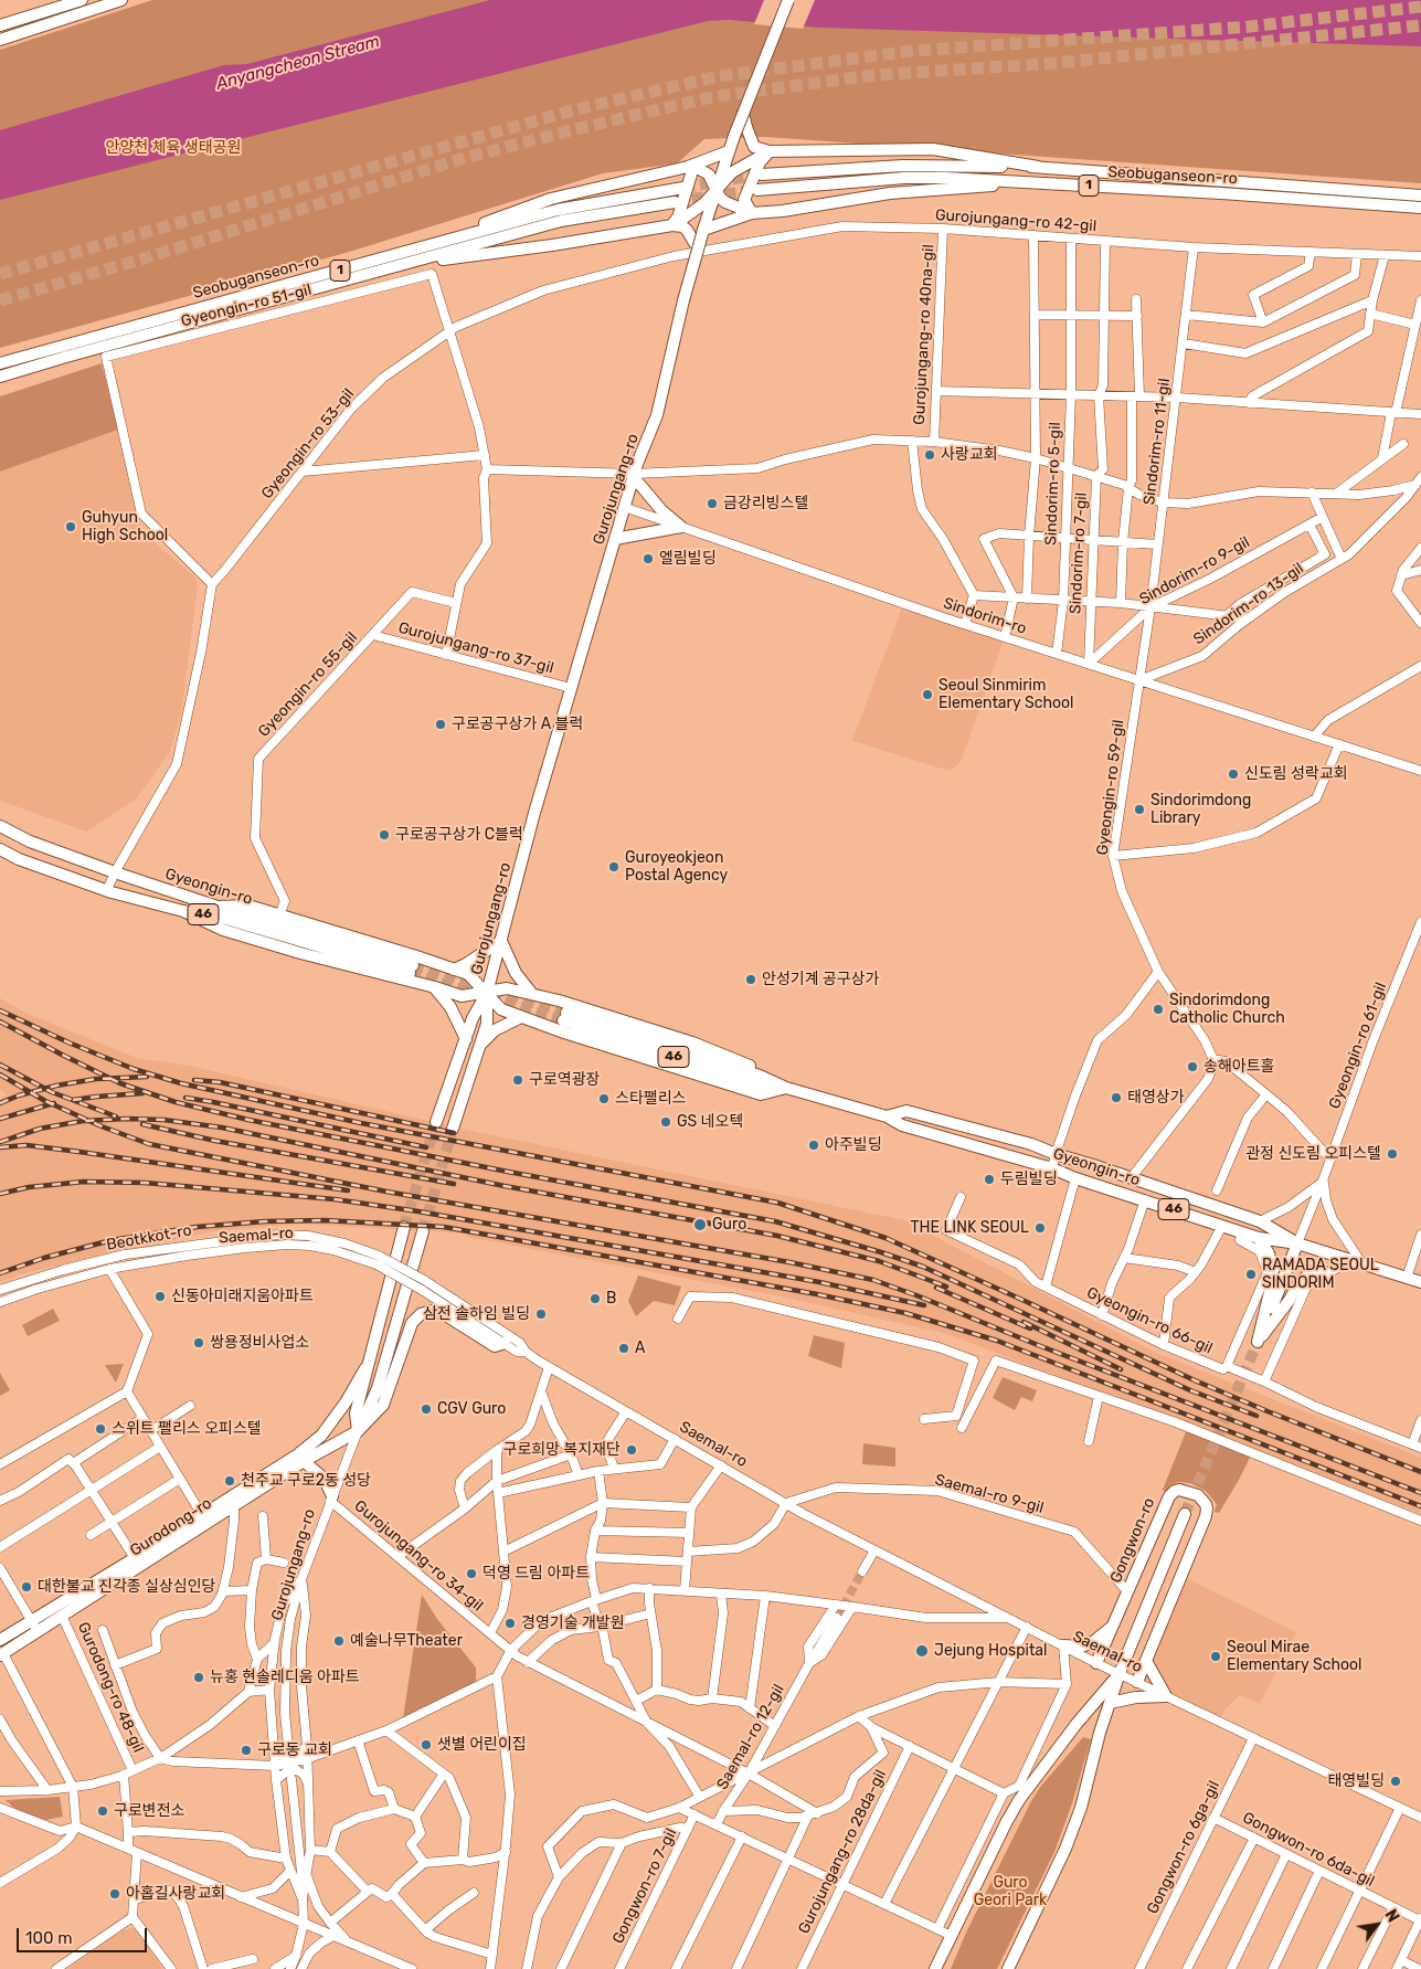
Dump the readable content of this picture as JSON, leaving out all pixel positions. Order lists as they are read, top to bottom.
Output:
{
  "streets": {
    "main road": [
      "Seobuganseon-ro",
      "1",
      "Gurojungang-ro",
      "Gyeongin-ro",
      "46",
      "Gurodong-ro",
      "Gongwon-ro"
    ],
    "street": [
      "Gurojungang-ro 42-gil",
      "Gyeongin-ro 51-gil",
      "Gurojungang-ro 40na-gil",
      "Sindorim-ro 11-gil",
      "Gyeongin-ro 53-gil",
      "Sindorim-ro 5-gil",
      "Sindorim-ro 7-gil",
      "Sindorim-ro 9-gil",
      "Sindorim-ro 13-gil",
      "Sindorim-ro",
      "Gurojungang-ro 37-gil",
      "Gyeongin-ro 55-gil",
      "Gyeongin-ro 59-gil",
      "Gyeongin-ro 61-gil",
      "Saemal-ro",
      "Beotkkot-ro",
      "Gyeongin-ro 66-gil",
      "Saemal-ro 9-gil",
      "Gurojungang-ro 34-gil",
      "Gurodong-ro 48-gil",
      "Saemal-ro 12-gil",
      "Gongwon-ro 6ga-gil",
      "Gongwon-ro 6da-gil",
      "Gurojungang-ro 28da-gil",
      "Gongwon-ro 7-gil"
    ]
  },
  "crossings": [
    ["Gurojungang-ro 42-gil", "Gurojungang-ro 40na-gil"],
    ["Gurojungang-ro 42-gil", "Sindorim-ro 11-gil"],
    ["Gurojungang-ro 42-gil", "Gyeongin-ro 53-gil"],
    ["Gurojungang-ro 42-gil", "Sindorim-ro 5-gil"],
    ["Gurojungang-ro 42-gil", "Sindorim-ro 7-gil"],
    ["Gyeongin-ro 51-gil", "Gyeongin-ro 53-gil"],
    ["Sindorim-ro 11-gil", "Sindorim-ro 9-gil"],
    ["Sindorim-ro 11-gil", "Sindorim-ro 13-gil"],
    ["Sindorim-ro 11-gil", "Sindorim-ro"],
    ["Sindorim-ro 11-gil", "Gyeongin-ro 59-gil"],
    ["Gyeongin-ro 53-gil", "Gyeongin-ro"],
    ["Sindorim-ro 5-gil", "Sindorim-ro"],
    ["Gurojungang-ro", "Sindorim-ro"],
    ["Gurojungang-ro", "Gurojungang-ro 37-gil"],
    ["Gurojungang-ro", "Gurodong-ro"],
    ["Gurojungang-ro", "Gurojungang-ro 34-gil"],
    ["Sindorim-ro 7-gil", "Sindorim-ro 9-gil"],
    ["Sindorim-ro 7-gil", "Sindorim-ro"],
    ["Sindorim-ro 9-gil", "Sindorim-ro"],
    ["Sindorim-ro 13-gil", "Sindorim-ro"],
    ["Sindorim-ro 13-gil", "Gyeongin-ro 59-gil"],
    ["Sindorim-ro", "Gyeongin-ro 59-gil"],
    ["Gurojungang-ro 37-gil", "Gyeongin-ro 55-gil"],
    ["Gyeongin-ro", "46"],
    ["Gyeongin-ro", "Gyeongin-ro 61-gil"],
    ["Saemal-ro", "Beotkkot-ro"],
    ["Saemal-ro", "Saemal-ro 9-gil"],
    ["Saemal-ro", "Gurodong-ro"],
    ["Saemal-ro", "Gongwon-ro"],
    ["Saemal-ro", "Gongwon-ro 6ga-gil"],
    ["Saemal-ro 9-gil", "Gongwon-ro"],
    ["Gurodong-ro", "Gurodong-ro 48-gil"],
    ["Gurojungang-ro 34-gil", "Saemal-ro 12-gil"],
    ["Saemal-ro 12-gil", "Gongwon-ro 7-gil"],
    ["Gongwon-ro 6ga-gil", "Gongwon-ro 6da-gil"],
    ["Gurojungang-ro 28da-gil", "Gongwon-ro 7-gil"]
  ],
  "water": ["Anyangcheon Stream"],
  "parks": ["안양천 체육 생태공원", "Guro Geori Park"],
  "places": [
    "사랑교회",
    "금강리빙스텔",
    "Guhyun High School",
    "엘림빌딩",
    "Seoul Sinmirim Elementary School",
    "구로공구상가 A 블럭",
    "신도림 성락교회",
    "Sindorimdong Library",
    "구로공구상가 C블럭",
    "Guroyeokjeon Postal Agency",
    "안성기계 공구상가",
    "Sindorimdong Catholic Church",
    "송해아트홀",
    "구로역광장",
    "태영상가",
    "스타팰리스",
    "GS 네오텍",
    "아주빌딩",
    "관정 신도림 오피스텔",
    "두림빌딩",
    "Guro",
    "THE LINK SEOUL",
    "RAMADA SEOUL SINDORIM",
    "신동아미래지움아파트",
    "B",
    "삼전 솔하임 빌딩",
    "쌍용정비사업소",
    "A",
    "CGV Guro",
    "스위트 팰리스 오피스텔",
    "구로희망 복지재단",
    "천주교 구로2동 성당",
    "덕영 드림 아파트",
    "대한불교 진각종 실상심인당",
    "경영기술 개발원",
    "예술나무Theater",
    "Jejung Hospital",
    "Seoul Mirae Elementary School",
    "뉴홍 현솔레디움 아파트",
    "샛별 어린이집",
    "구로동 교회",
    "태영빌딩",
    "구로변전소",
    "아홉길사랑교회"
  ],
  "scale_bar": "100 m",
  "north": "top right"
}
